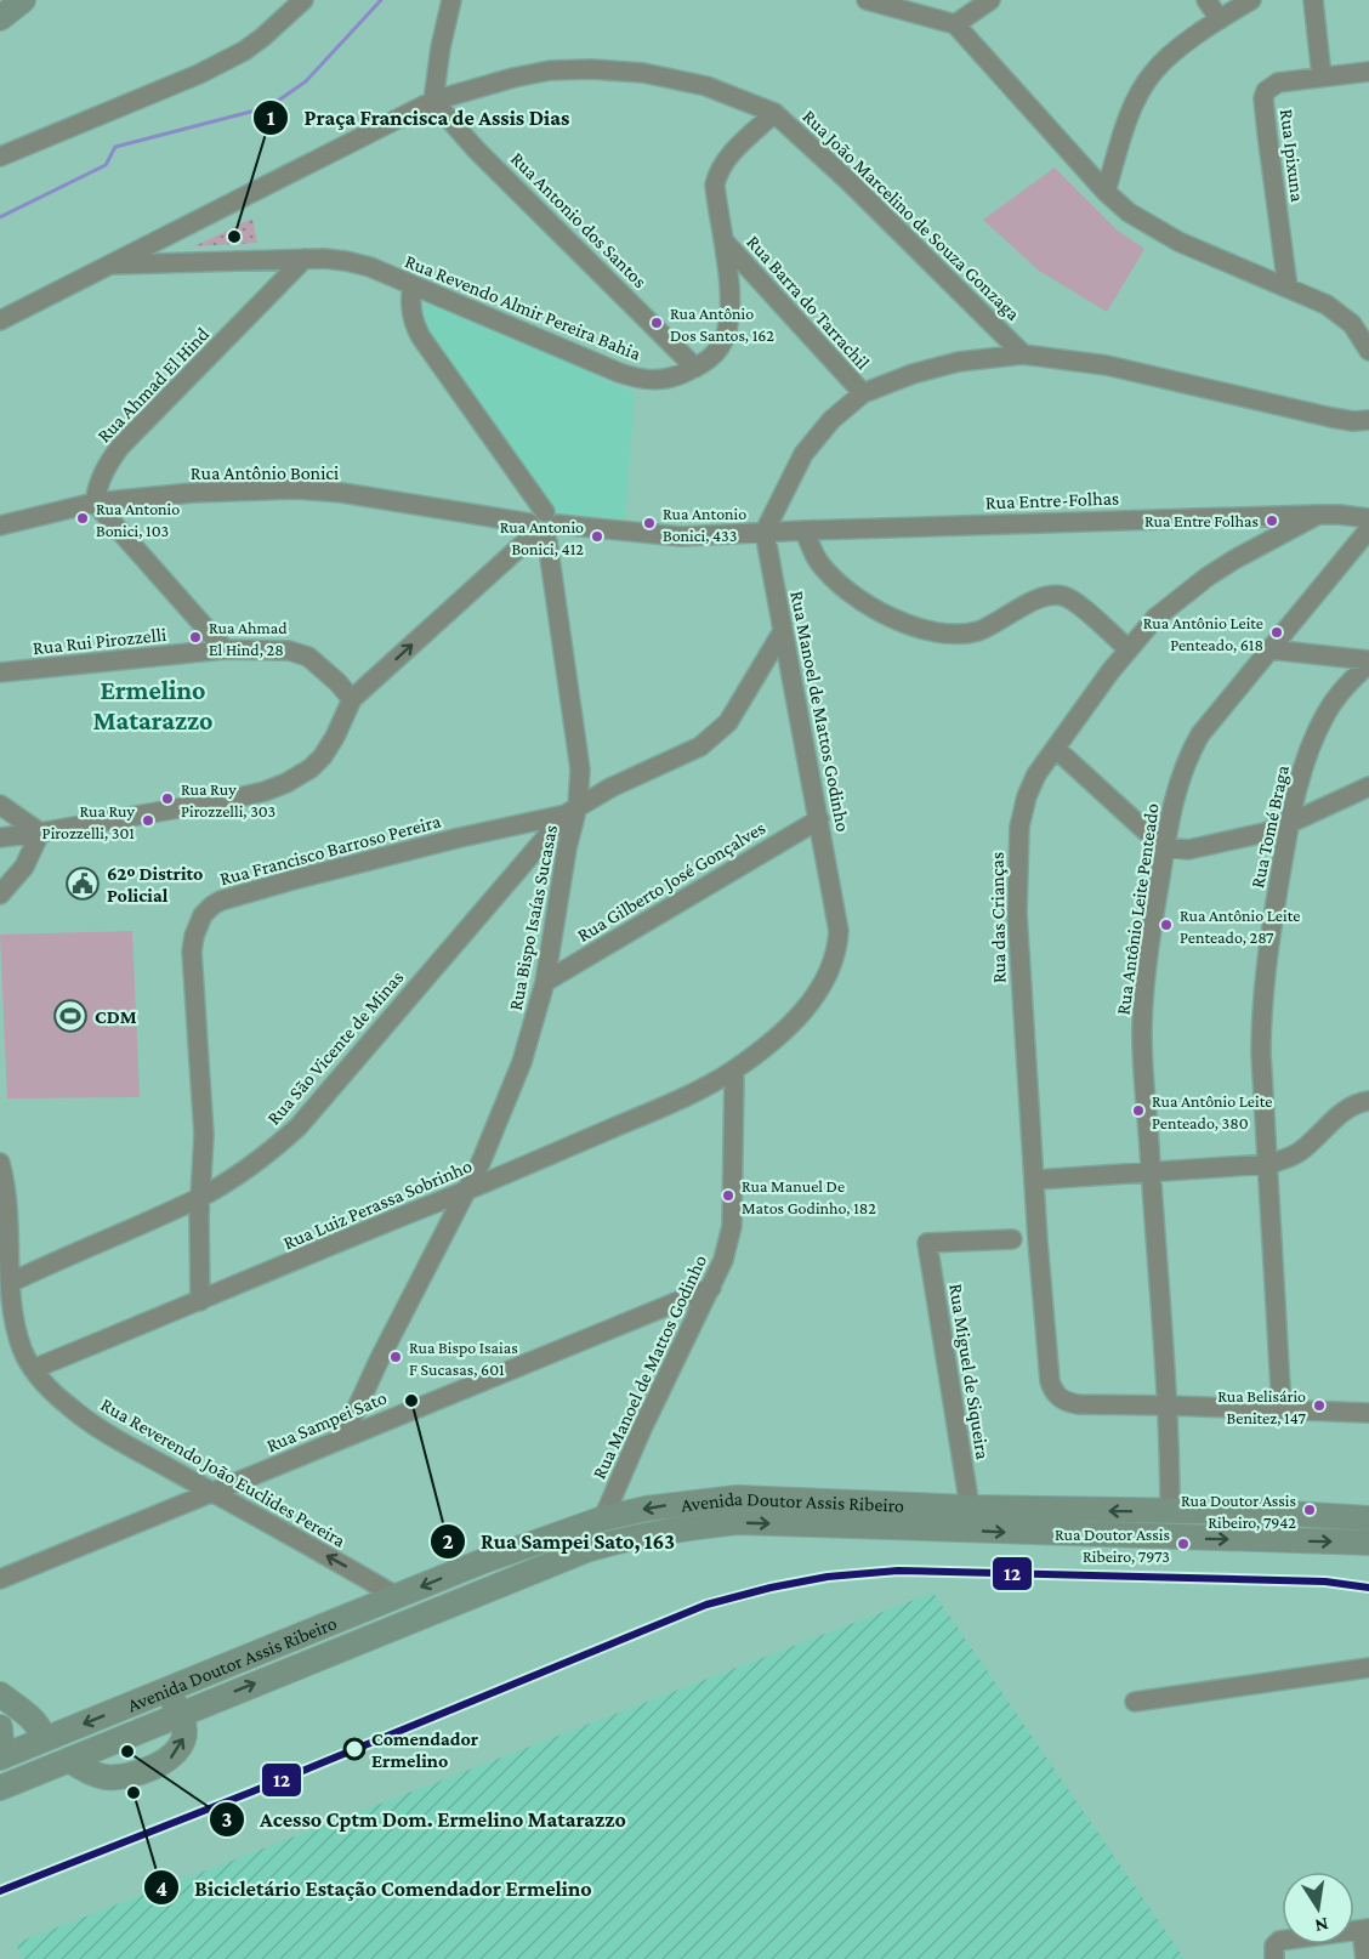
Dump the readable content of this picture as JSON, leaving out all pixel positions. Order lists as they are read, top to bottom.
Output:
{
  "streets": {
    "main road": ["Avenida Doutor Assis Ribeiro"],
    "street": [
      "Rua Ipixuna",
      "Rua João Marcelino de Souza Gonzaga",
      "Rua Antonio dos Santos",
      "Rua Barra do Tarrachil",
      "Rua Revendo Almir Pereira Bahia",
      "Rua Ahmad El Hind",
      "Rua Antônio Bonici",
      "Rua Entre-Folhas",
      "Rua Rui Pirozzelli",
      "Rua Manoel de Mattos Godinho",
      "Rua Tomé Braga",
      "Rua Francisco Barroso Pereira",
      "Rua Gilberto José Gonçalves",
      "Rua Antônio Leite Penteado",
      "Rua Bispo Isaías Sucasas",
      "Rua das Crianças",
      "Rua São Vicente de Minas",
      "Rua Luiz Perassa Sobrinho",
      "Rua Miguel de Siqueira",
      "Rua Sampei Sato",
      "Rua Reverendo João Euclides Pereira"
    ]
  },
  "crossings": [
    ["Rua João Marcelino de Souza Gonzaga", "Rua Antonio dos Santos"],
    ["Rua João Marcelino de Souza Gonzaga", "Rua Revendo Almir Pereira Bahia"],
    ["Rua Antonio dos Santos", "Rua Revendo Almir Pereira Bahia"],
    ["Rua Barra do Tarrachil", "Rua Revendo Almir Pereira Bahia"],
    ["Rua Revendo Almir Pereira Bahia", "Rua Ahmad El Hind"],
    ["Rua Revendo Almir Pereira Bahia", "Rua Bispo Isaías Sucasas"],
    ["Rua Ahmad El Hind", "Rua Antônio Bonici"],
    ["Rua Antônio Bonici", "Rua Entre-Folhas"],
    ["Rua Antônio Bonici", "Rua Manoel de Mattos Godinho"],
    ["Rua Antônio Bonici", "Rua Bispo Isaías Sucasas"],
    ["Rua Entre-Folhas", "Rua Manoel de Mattos Godinho"],
    ["Rua Entre-Folhas", "Rua das Crianças"],
    ["Rua Manoel de Mattos Godinho", "Rua Francisco Barroso Pereira"],
    ["Rua Manoel de Mattos Godinho", "Rua Gilberto José Gonçalves"],
    ["Rua Manoel de Mattos Godinho", "Rua Luiz Perassa Sobrinho"],
    ["Rua Manoel de Mattos Godinho", "Rua Sampei Sato"],
    ["Rua Manoel de Mattos Godinho", "Avenida Doutor Assis Ribeiro"],
    ["Rua Francisco Barroso Pereira", "Rua Bispo Isaías Sucasas"],
    ["Rua Francisco Barroso Pereira", "Rua São Vicente de Minas"],
    ["Rua Francisco Barroso Pereira", "Rua Luiz Perassa Sobrinho"],
    ["Rua Gilberto José Gonçalves", "Rua Bispo Isaías Sucasas"],
    ["Rua Antônio Leite Penteado", "Rua das Crianças"],
    ["Rua Antônio Leite Penteado", "Avenida Doutor Assis Ribeiro"],
    ["Rua Bispo Isaías Sucasas", "Rua São Vicente de Minas"],
    ["Rua Bispo Isaías Sucasas", "Rua Luiz Perassa Sobrinho"],
    ["Rua Bispo Isaías Sucasas", "Rua Sampei Sato"],
    ["Rua São Vicente de Minas", "Rua Reverendo João Euclides Pereira"],
    ["Rua Luiz Perassa Sobrinho", "Rua Reverendo João Euclides Pereira"],
    ["Rua Miguel de Siqueira", "Avenida Doutor Assis Ribeiro"],
    ["Rua Sampei Sato", "Rua Reverendo João Euclides Pereira"],
    ["Rua Reverendo João Euclides Pereira", "Avenida Doutor Assis Ribeiro"]
  ],
  "districts": ["Ermelino Matarazzo"],
  "places": {
    "other": [
      "Praça Francisca de Assis Dias",
      "Rua Antônio Dos Santos, 162",
      "Rua Antonio Bonici, 103",
      "Rua Entre Folhas",
      "Rua Antonio Bonici, 433",
      "Rua Antonio Bonici, 412",
      "Rua Antônio Leite Penteado, 618",
      "Rua Ahmad El Hind, 28",
      "Rua Ruy Pirozzelli, 303",
      "Rua Ruy Pirozzelli, 301",
      "Rua Antônio Leite Penteado, 287",
      "Rua Antônio Leite Penteado, 380",
      "Rua Manuel De Matos Godinho, 182",
      "Rua Bispo Isaias F Sucasas, 601",
      "Rua Sampei Sato, 163",
      "Rua Belisário Benitez, 147",
      "Rua Doutor Assis Ribeiro, 7942",
      "Rua Doutor Assis Ribeiro, 7973",
      "Comendador Ermelino",
      "Acesso Cptm Dom. Ermelino Matarazzo",
      "Bicicletário Estação Comendador Ermelino"
    ],
    "public building": ["62º Distrito Policial"],
    "sports": ["CDM"]
  },
  "lines": ["transit line 12"],
  "north": "bottom"
}
